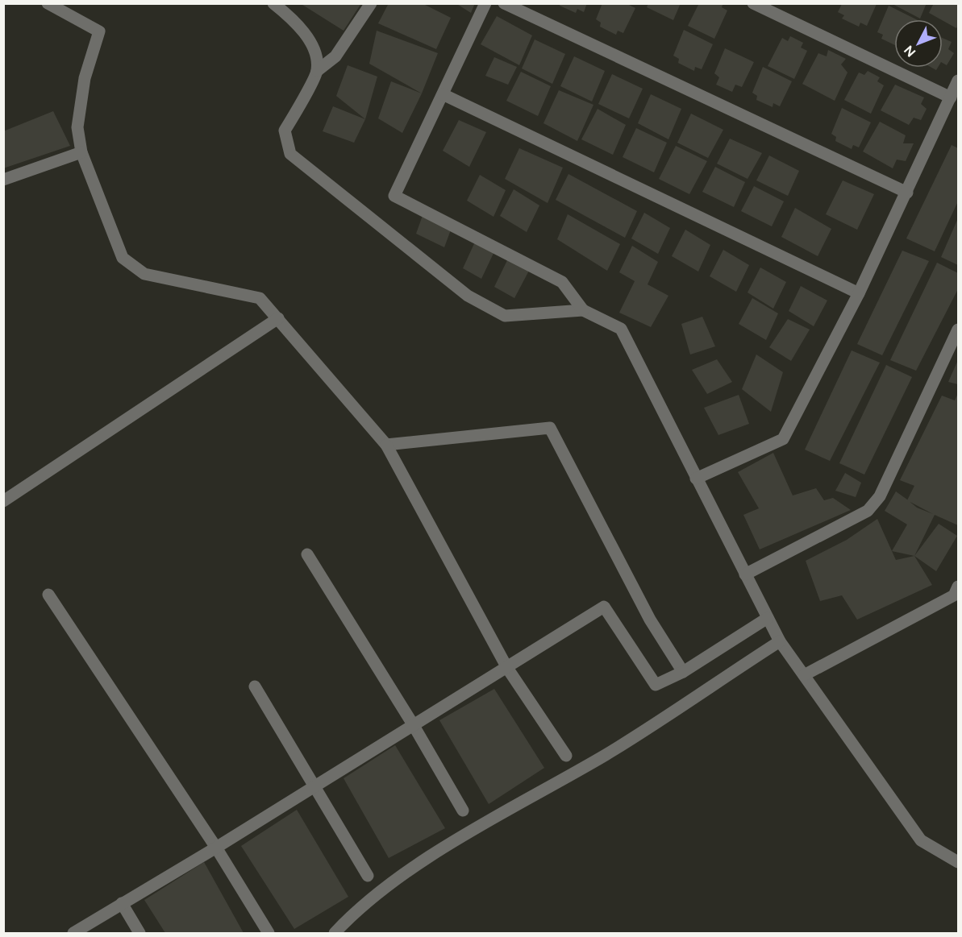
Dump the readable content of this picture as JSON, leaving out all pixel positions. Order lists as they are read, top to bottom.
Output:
{
  "north": "bottom left"
}
